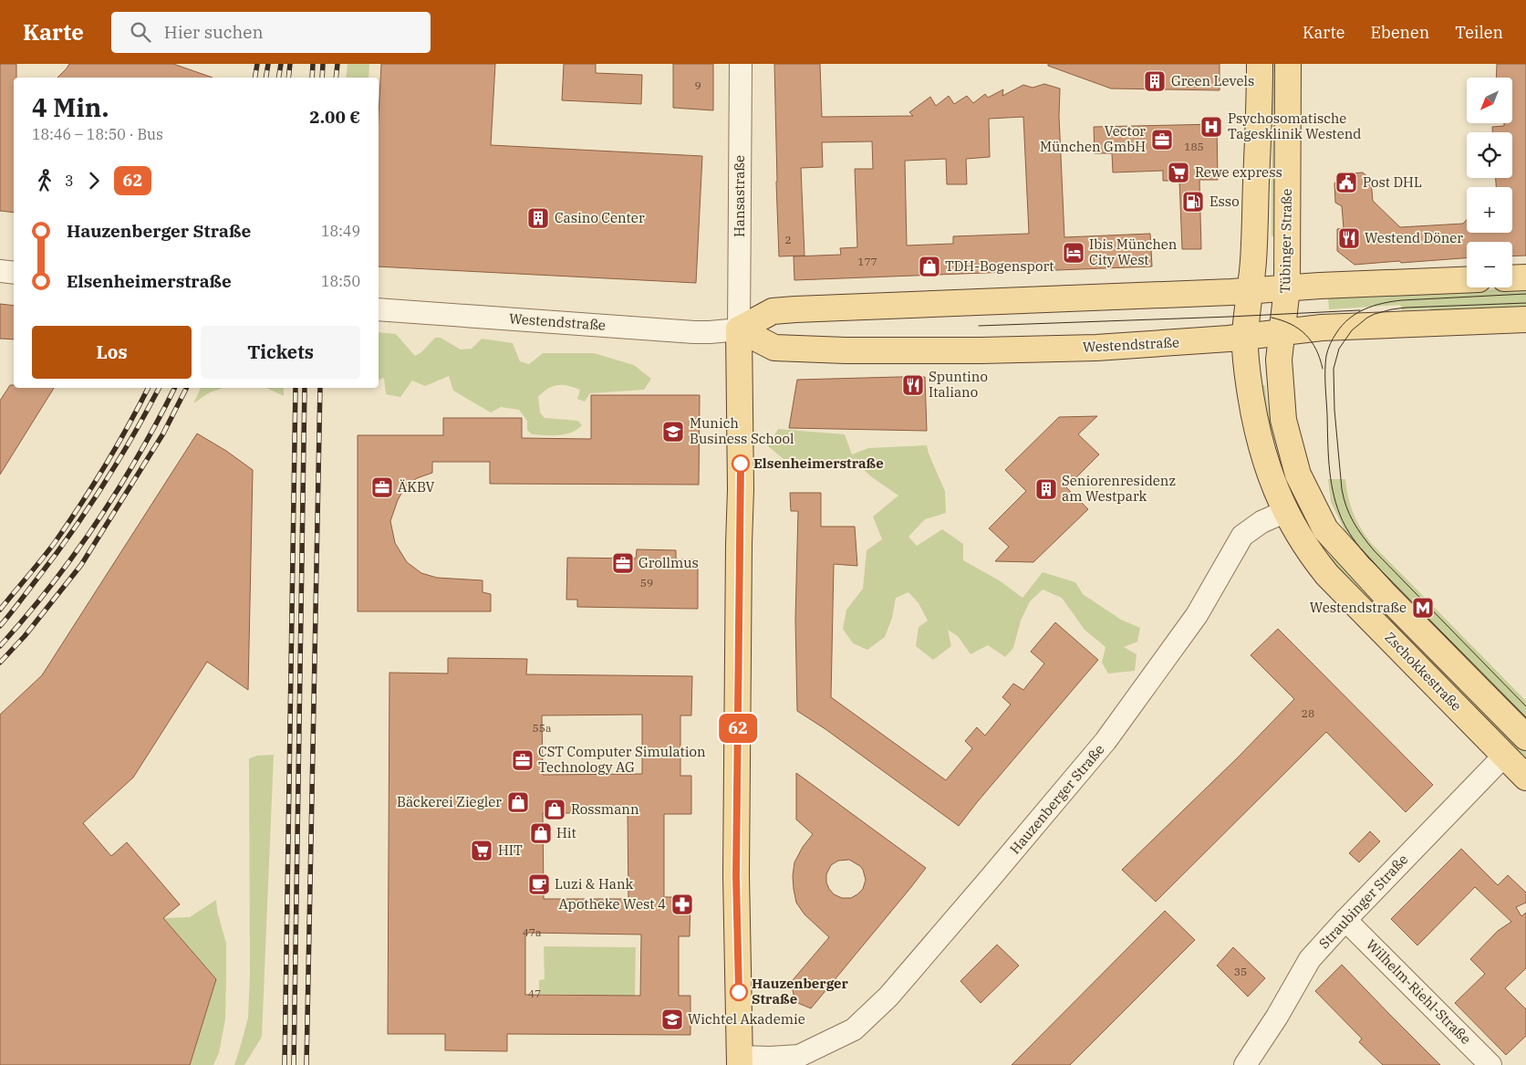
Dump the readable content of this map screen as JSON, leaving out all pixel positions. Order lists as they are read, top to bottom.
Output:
{
  "streets": {
    "main road": ["Tübinger Straße", "Westendstraße", "Zschokkestraße"],
    "street": [
      "Hansastraße",
      "Hauzenberger Straße",
      "Straubinger Straße",
      "Wilhelm-Riehl-Straße"
    ]
  },
  "crossings": [
    ["Hansastraße", "Westendstraße"],
    ["Tübinger Straße", "Westendstraße"],
    ["Tübinger Straße", "Zschokkestraße"],
    ["Westendstraße", "Zschokkestraße"],
    ["Zschokkestraße", "Hauzenberger Straße"],
    ["Zschokkestraße", "Straubinger Straße"],
    ["Straubinger Straße", "Wilhelm-Riehl-Straße"]
  ],
  "places": {
    "building": ["Green Levels", "Casino Center", "Seniorenresidenz am Westpark"],
    "hospital": ["Psychosomatische Tagesklinik Westend"],
    "office": [
      "Vector München GmbH",
      "ÄKBV",
      "Grollmus",
      "CST Computer Simulation Technology AG"
    ],
    "supermarket": ["Rewe express", "HIT"],
    "public building": ["Post DHL"],
    "fuel station": ["Esso"],
    "restaurant": ["Westend Döner", "Spuntino Italiano"],
    "hotel": ["Ibis München City West"],
    "shop": [
      "TDH-Bogensport",
      "Bäckerei Ziegler",
      "Rossmann",
      "Hit"
    ],
    "school or university": ["Munich Business School", "Wichtel Akademie"],
    "other": ["Elsenheimerstraße", "Hauzenberger Straße"],
    "metro station": ["Westendstraße"],
    "cafe": ["Luzi & Hank"],
    "pharmacy": ["Apotheke West 4"]
  },
  "lines": ["bus line 62"],
  "house_numbers": [
    "9",
    "185",
    "2",
    "177",
    "59",
    "28",
    "55a",
    "47a",
    "35",
    "47"
  ],
  "north": "bottom left",
  "page": {
    "header": "Karte",
    "search": "Hier suchen",
    "nav": ["Karte", "Ebenen", "Teilen"],
    "on_map": "62",
    "map_buttons": ["+", "−"],
    "heading": ["4 Min.", "18:46 – 18:50 · Bus", "2.00 €"],
    "legs": ["3", "62"],
    "list": [
      {
        "name": "Hauzenberger Straße",
        "value": "18:49"
      },
      {
        "name": "Elsenheimerstraße",
        "value": "18:50"
      }
    ],
    "buttons": ["Los", "Tickets"]
  }
}
